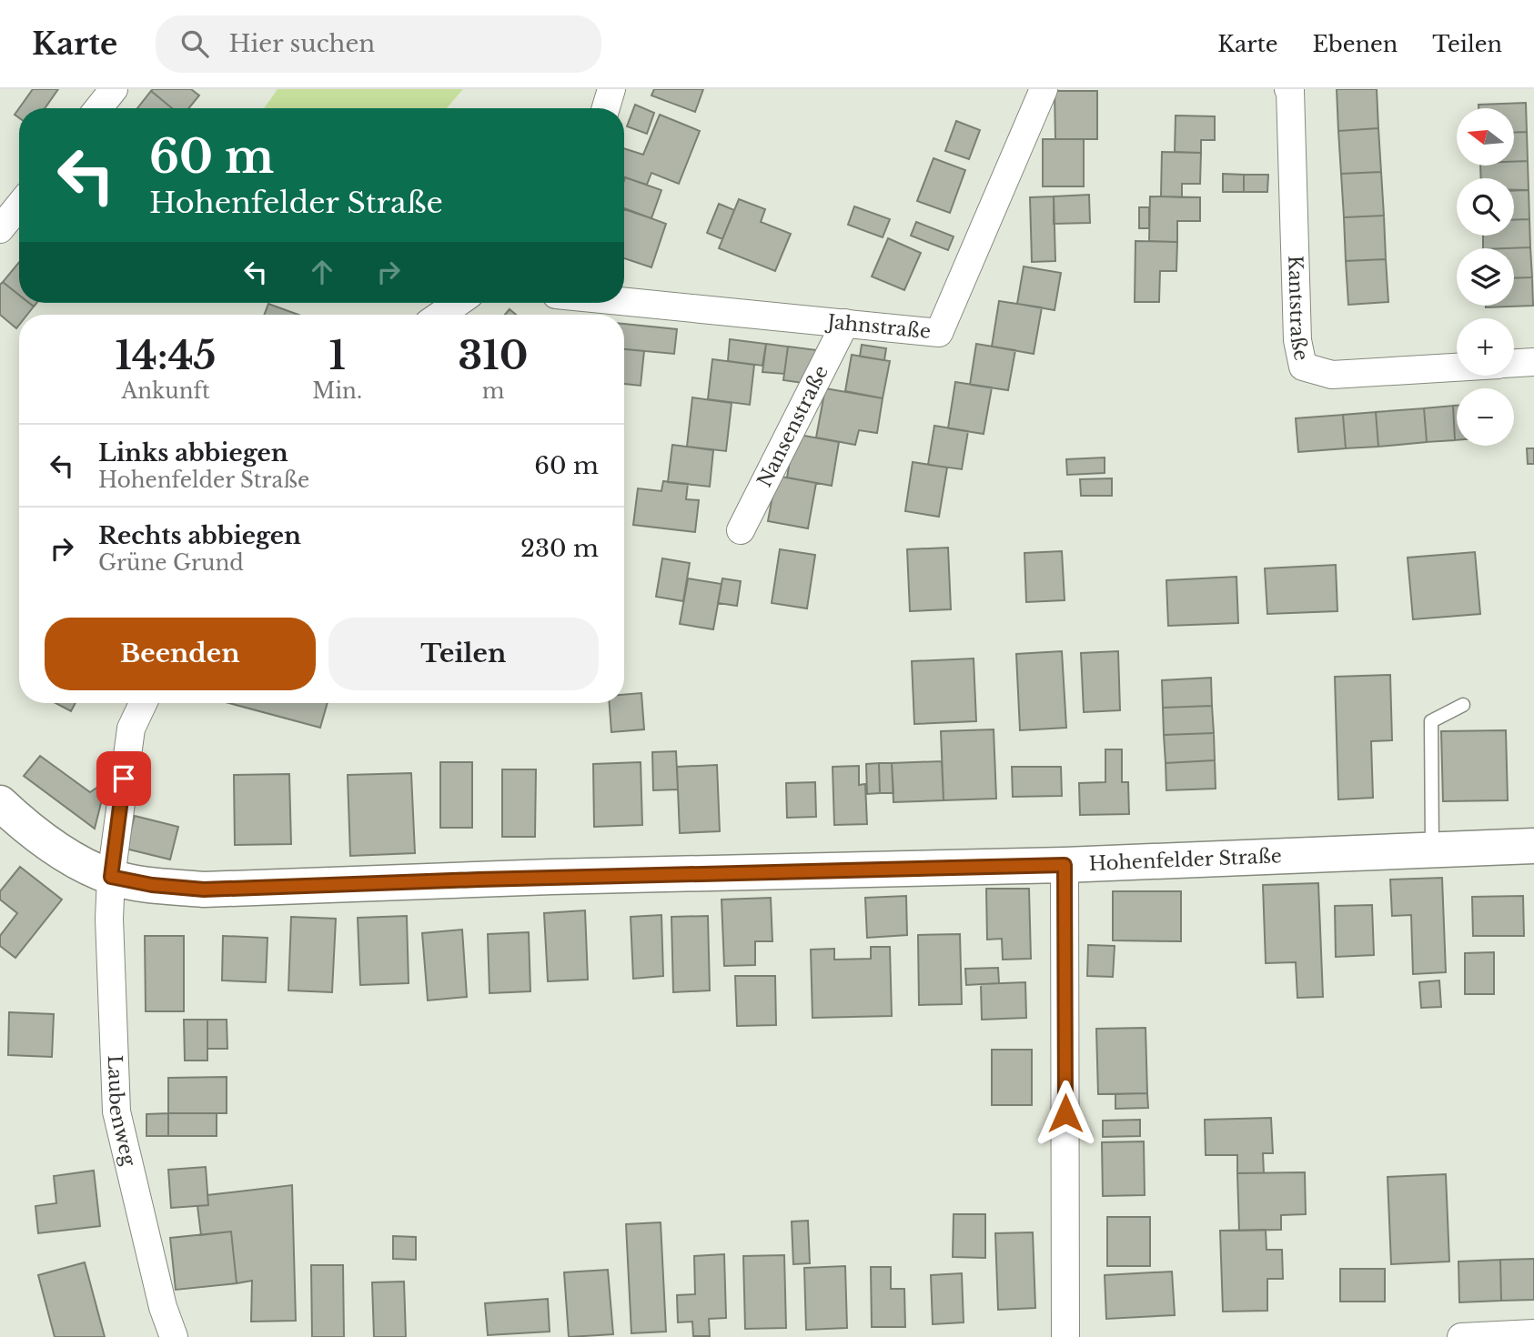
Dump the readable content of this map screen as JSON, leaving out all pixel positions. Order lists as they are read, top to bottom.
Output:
{
  "streets": {
    "street": [
      "Kantstraße",
      "Jahnstraße",
      "Nansenstraße",
      "Hohenfelder Straße",
      "Laubenweg"
    ]
  },
  "crossings": [
    ["Jahnstraße", "Nansenstraße"],
    ["Hohenfelder Straße", "Laubenweg"]
  ],
  "north": "left",
  "page": {
    "header": "Karte",
    "search": "Hier suchen",
    "nav": ["Karte", "Ebenen", "Teilen"],
    "map_buttons": ["+", "−"],
    "turn": ["60 m", "Hohenfelder Straße"],
    "eta": [
      "14:45",
      "Ankunft",
      "1",
      "Min.",
      "310",
      "m"
    ],
    "list": [
      {
        "name": "Links abbiegen",
        "note": "Hohenfelder Straße",
        "value": "60 m"
      },
      {
        "name": "Rechts abbiegen",
        "note": "Grüne Grund",
        "value": "230 m"
      }
    ],
    "buttons": ["Beenden", "Teilen"]
  }
}
